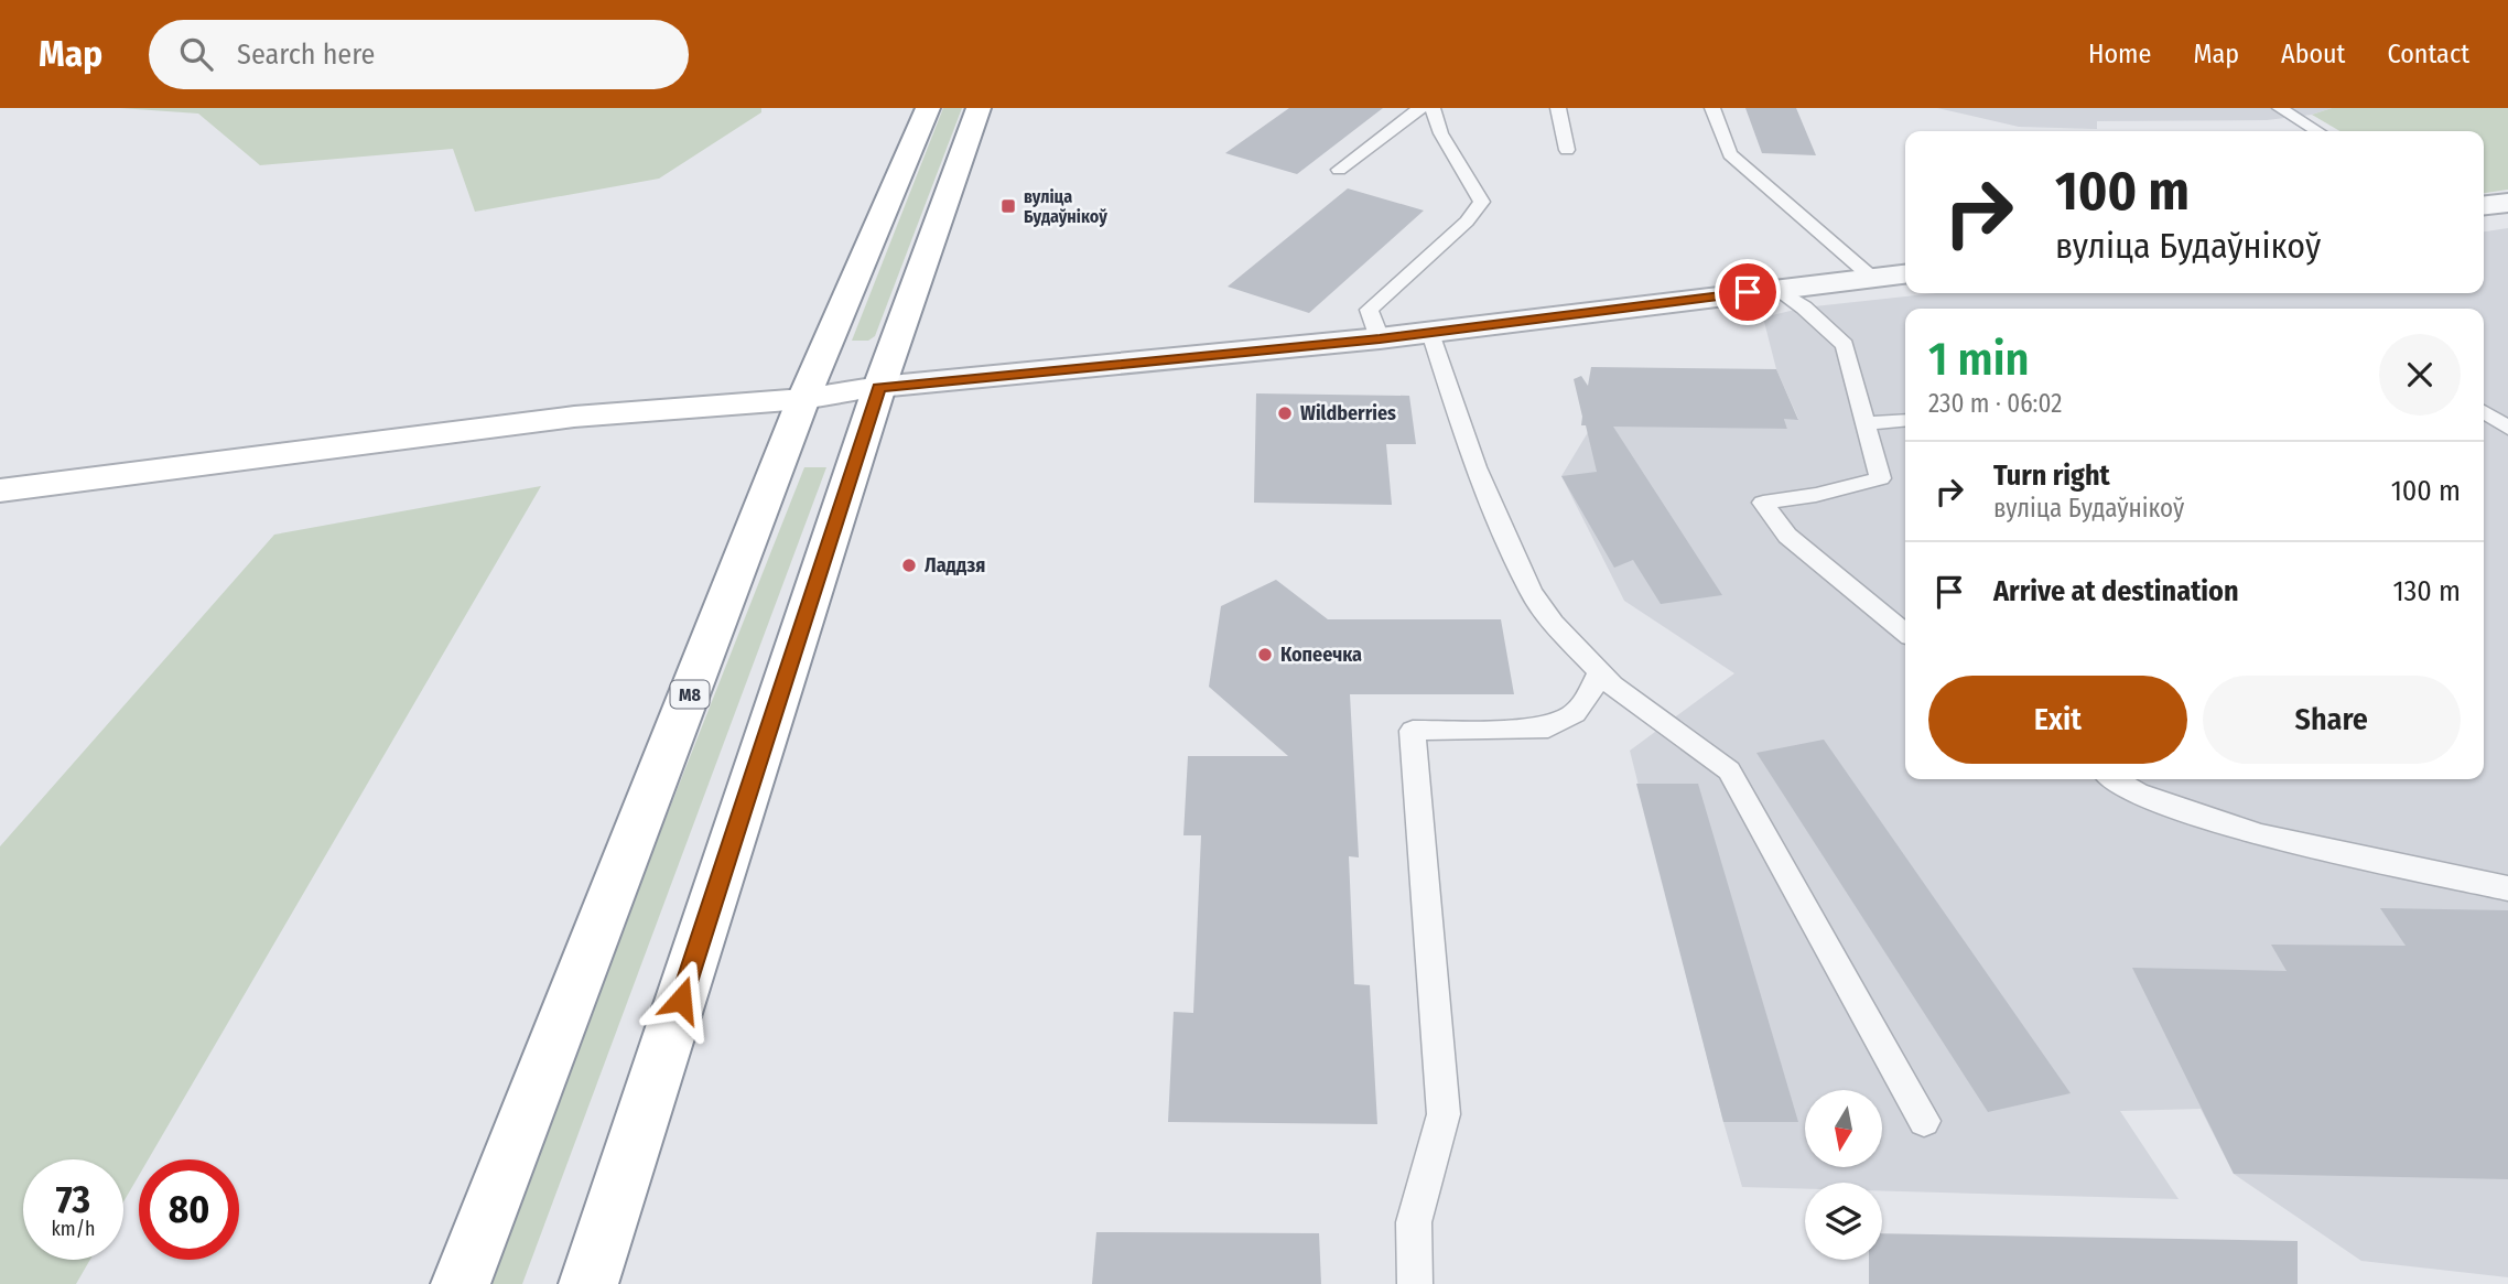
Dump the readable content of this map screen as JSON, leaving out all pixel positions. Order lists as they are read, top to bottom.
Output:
{
  "streets": {
    "main road": ["М8"]
  },
  "places": {
    "transit": ["вуліца Будаўнікоў"],
    "other": ["Wildberries", "Ладдзя", "Копеечка"]
  },
  "north": "bottom",
  "page": {
    "header": "Map",
    "search": "Search here",
    "nav": [
      "Home",
      "Map",
      "About",
      "Contact"
    ],
    "turn": ["100 m", "вуліца Будаўнікоў"],
    "heading": ["1 min", "230 m · 06:02"],
    "list": [
      {
        "name": "Turn right",
        "note": "вуліца Будаўнікоў",
        "value": "100 m"
      },
      {
        "name": "Arrive at destination",
        "value": "130 m"
      }
    ],
    "buttons": ["Exit", "Share"],
    "speed": "73 km/h",
    "limit": "80"
  }
}
